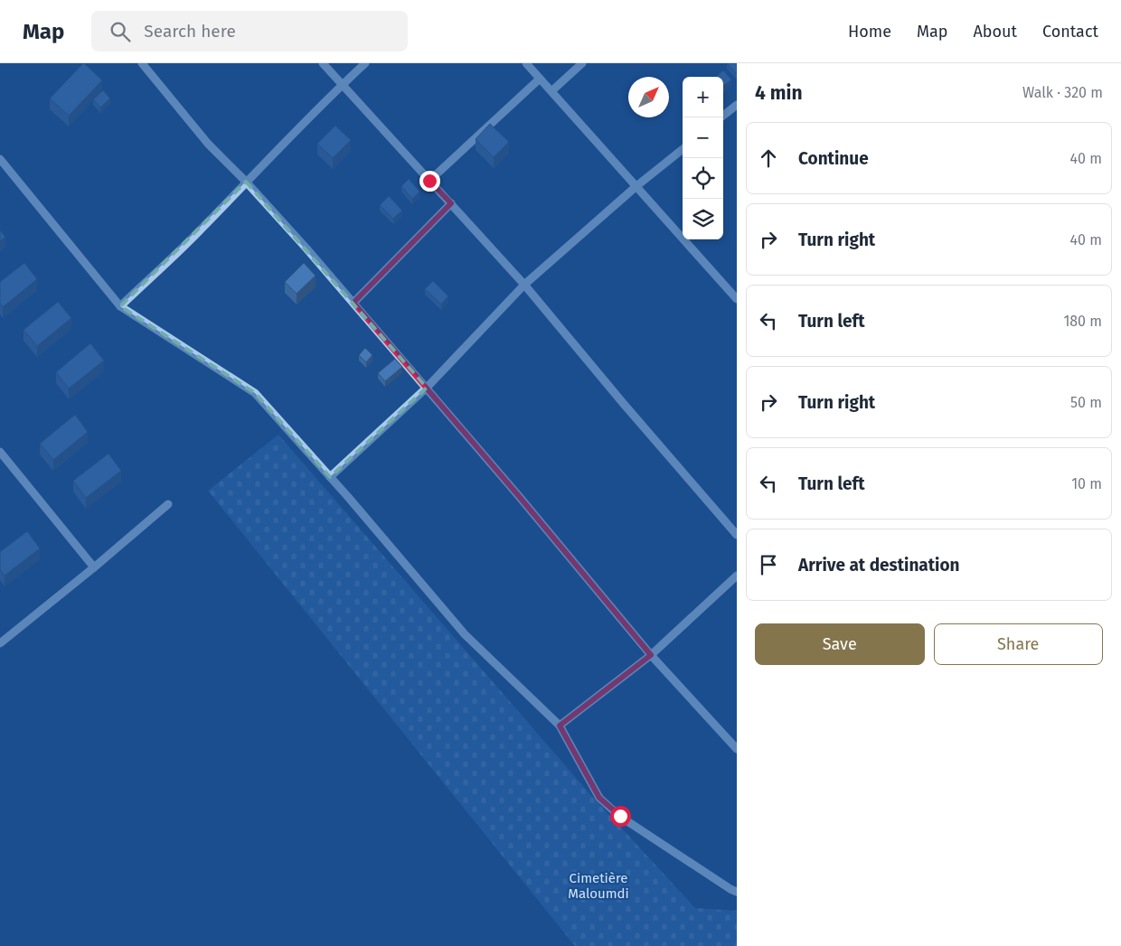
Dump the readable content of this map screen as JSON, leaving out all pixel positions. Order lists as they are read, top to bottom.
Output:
{
  "parks": ["Cimetière Maloumdi"],
  "north": "top right",
  "page": {
    "header": "Map",
    "search": "Search here",
    "nav": [
      "Home",
      "Map",
      "About",
      "Contact"
    ],
    "heading": ["4 min", "Walk · 320 m"],
    "map_buttons": ["+", "−"],
    "list": [
      ["Continue", "40 m"],
      ["Turn right", "40 m"],
      ["Turn left", "180 m"],
      ["Turn right", "50 m"],
      ["Turn left", "10 m"],
      "Arrive at destination"
    ],
    "buttons": ["Save", "Share"]
  }
}
